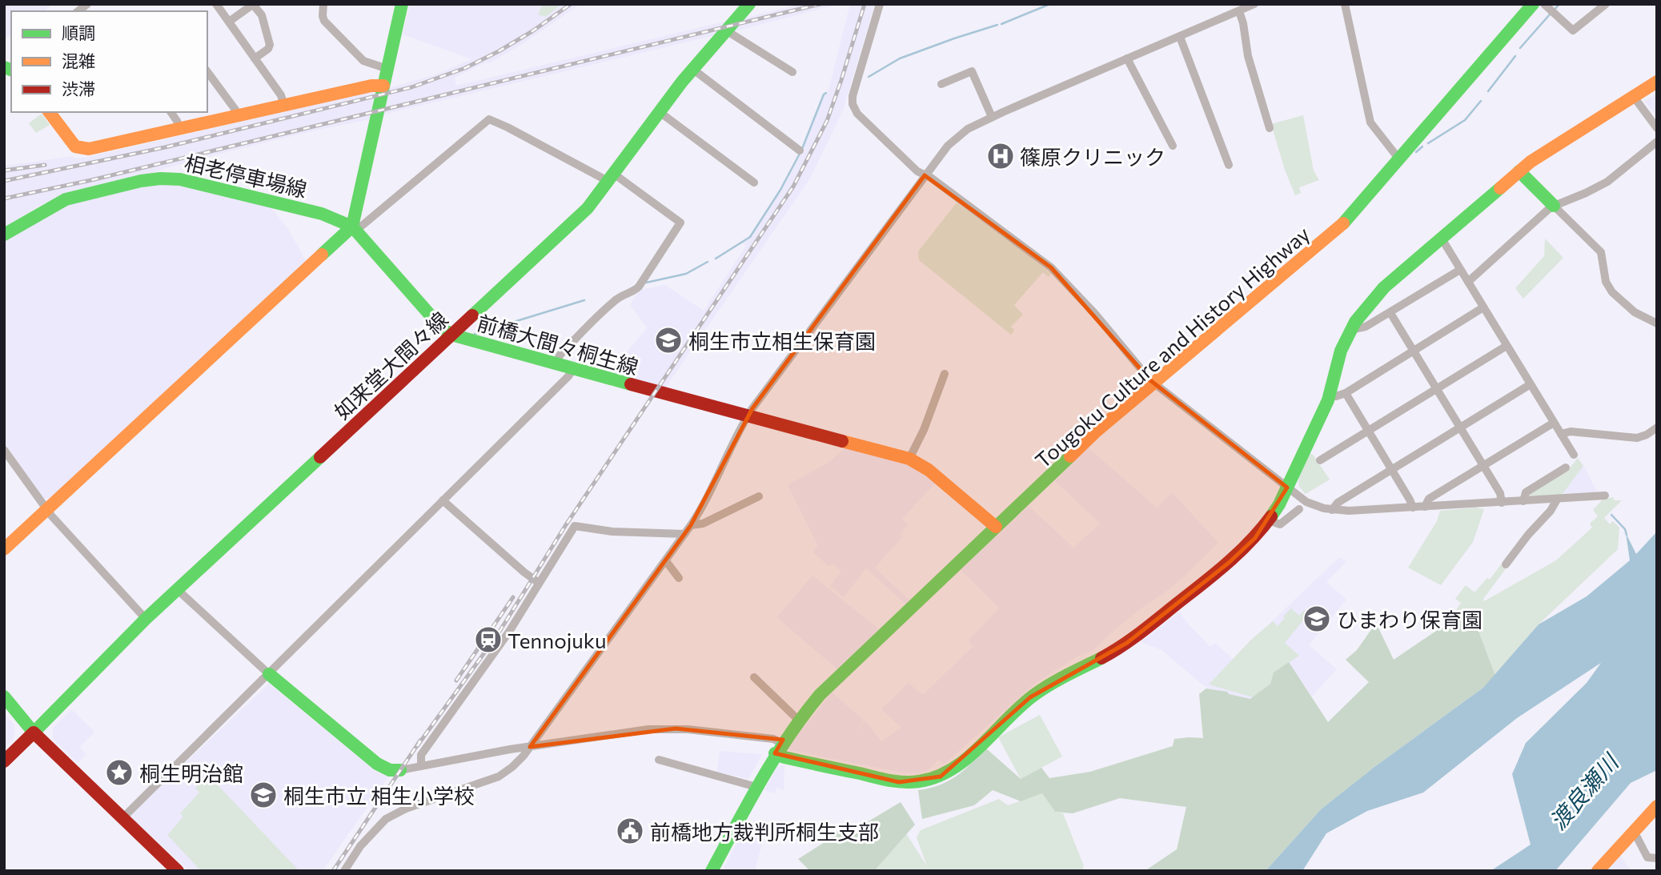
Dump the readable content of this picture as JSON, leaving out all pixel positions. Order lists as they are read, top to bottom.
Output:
{
  "streets": {
    "main road": [
      "相老停車場線",
      "前橋大間々桐生線",
      "Tougoku Culture and History Highway",
      "如来堂大間々線"
    ]
  },
  "crossings": [
    ["相老停車場線", "前橋大間々桐生線"],
    ["前橋大間々桐生線", "Tougoku Culture and History Highway"],
    ["前橋大間々桐生線", "如来堂大間々線"]
  ],
  "water": ["渡良瀬川"],
  "places": {
    "hospital": ["篠原クリニック"],
    "school or university": ["桐生市立相生保育園", "ひまわり保育園", "桐生市立 相生小学校"],
    "station": ["Tennojuku"],
    "place": ["桐生明治館"],
    "public building": ["前橋地方裁判所桐生支部"]
  },
  "legend": ["順調", "混雑", "渋滞"]
}
